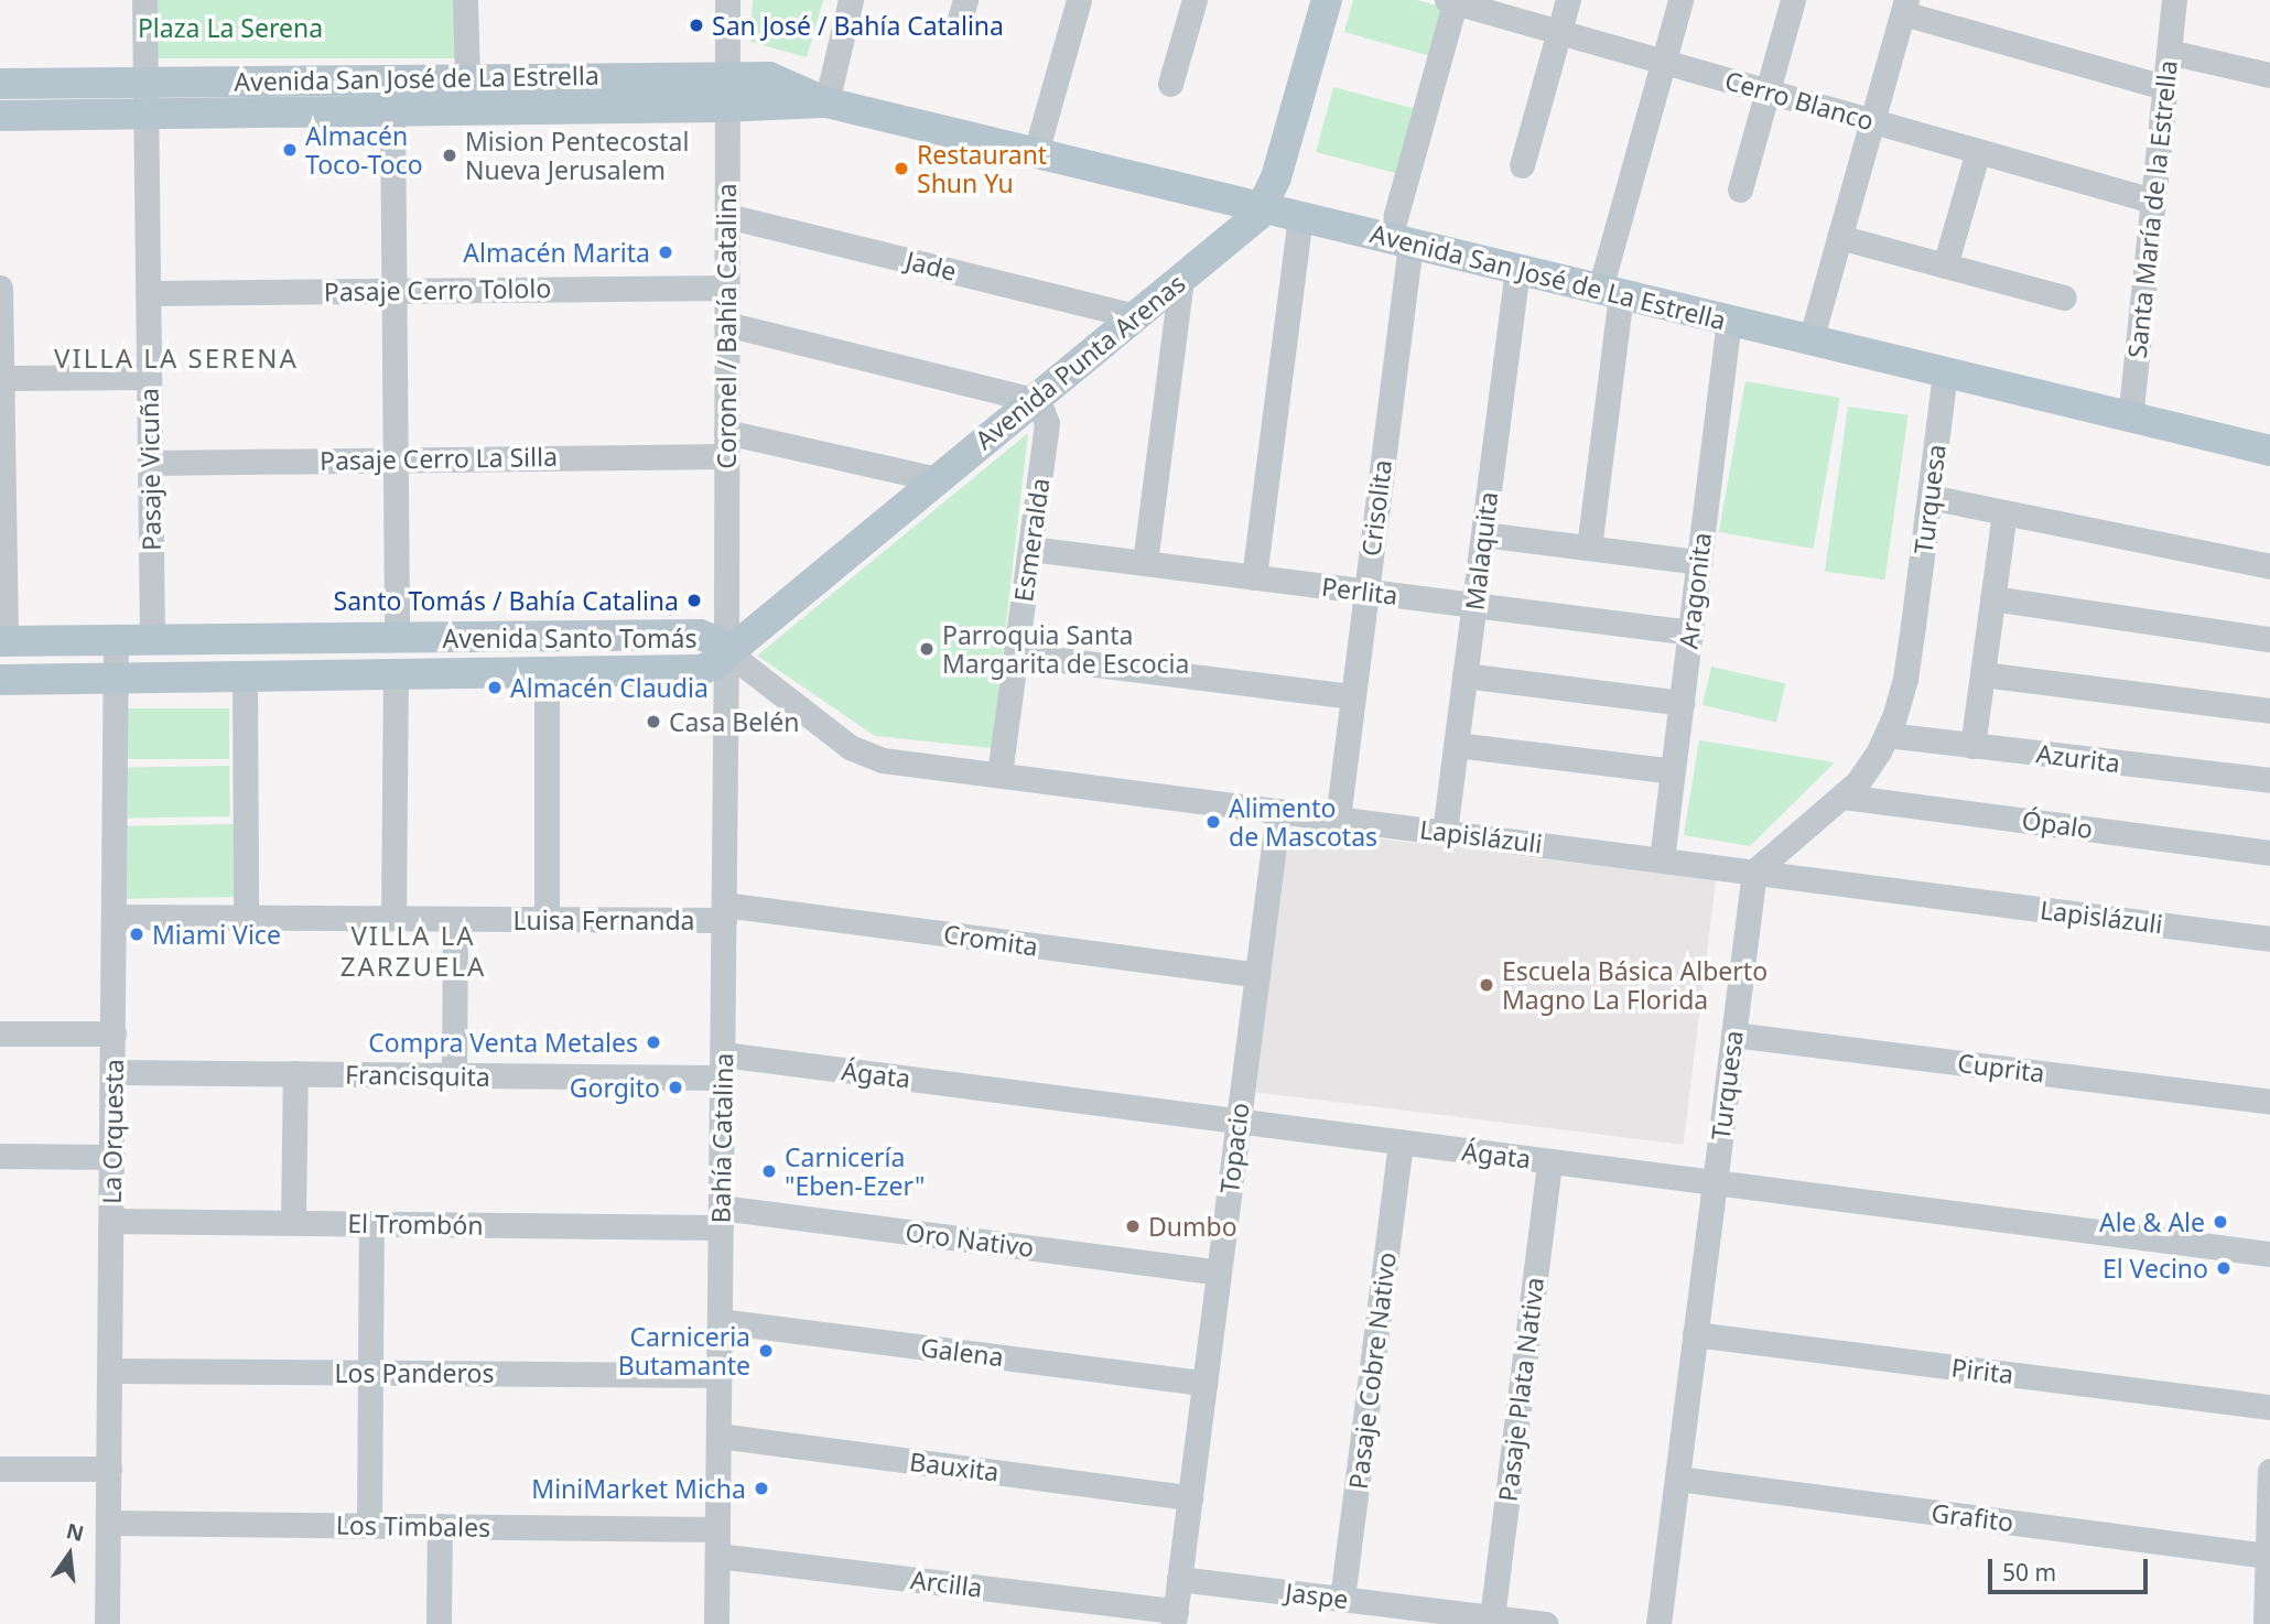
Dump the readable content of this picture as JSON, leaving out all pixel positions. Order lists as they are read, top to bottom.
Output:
{
  "streets": {
    "main road": ["Avenida San José de La Estrella", "Avenida Punta Arenas", "Avenida Santo Tomás"],
    "street": [
      "Cerro Blanco",
      "Santa María de la Estrella",
      "Jade",
      "Pasaje Cerro Tololo",
      "Coronel / Bahía Catalina",
      "Pasaje Cerro La Silla",
      "Pasaje Vicuña",
      "Turquesa",
      "Crisolita",
      "Esmeralda",
      "Malaquita",
      "Perlita",
      "Aragonita",
      "Azurita",
      "Ópalo",
      "Lapislázuli",
      "Luisa Fernanda",
      "Cromita",
      "Cuprita",
      "Ágata",
      "Francisquita",
      "La Orquesta",
      "Bahía Catalina",
      "Topacio",
      "El Trombón",
      "Oro Nativo",
      "Galena",
      "Pasaje Cobre Nativo",
      "Pirita",
      "Los Panderos",
      "Pasaje Plata Nativa",
      "Bauxita",
      "Grafito",
      "Los Timbales",
      "Arcilla",
      "Jaspe"
    ]
  },
  "crossings": [
    ["Avenida San José de La Estrella", "Santa María de la Estrella"],
    ["Avenida San José de La Estrella", "Coronel / Bahía Catalina"],
    ["Avenida San José de La Estrella", "Avenida Punta Arenas"],
    ["Avenida San José de La Estrella", "Pasaje Vicuña"],
    ["Avenida San José de La Estrella", "Turquesa"],
    ["Avenida San José de La Estrella", "Crisolita"],
    ["Avenida San José de La Estrella", "Malaquita"],
    ["Avenida San José de La Estrella", "Aragonita"],
    ["Cerro Blanco", "Santa María de la Estrella"],
    ["Cerro Blanco", "Crisolita"],
    ["Jade", "Coronel / Bahía Catalina"],
    ["Jade", "Avenida Punta Arenas"],
    ["Pasaje Cerro Tololo", "Coronel / Bahía Catalina"],
    ["Pasaje Cerro Tololo", "Pasaje Vicuña"],
    ["Coronel / Bahía Catalina", "Avenida Punta Arenas"],
    ["Coronel / Bahía Catalina", "Pasaje Cerro La Silla"],
    ["Coronel / Bahía Catalina", "Avenida Santo Tomás"],
    ["Coronel / Bahía Catalina", "Lapislázuli"],
    ["Coronel / Bahía Catalina", "Bahía Catalina"],
    ["Avenida Punta Arenas", "Pasaje Cerro La Silla"],
    ["Avenida Punta Arenas", "Esmeralda"],
    ["Avenida Punta Arenas", "Avenida Santo Tomás"],
    ["Avenida Punta Arenas", "Lapislázuli"],
    ["Avenida Punta Arenas", "Bahía Catalina"],
    ["Pasaje Cerro La Silla", "Pasaje Vicuña"],
    ["Pasaje Vicuña", "Avenida Santo Tomás"],
    ["Turquesa", "Azurita"],
    ["Turquesa", "Ópalo"],
    ["Turquesa", "Lapislázuli"],
    ["Turquesa", "Cuprita"],
    ["Turquesa", "Ágata"],
    ["Turquesa", "Pirita"],
    ["Turquesa", "Grafito"],
    ["Crisolita", "Perlita"],
    ["Crisolita", "Lapislázuli"],
    ["Esmeralda", "Perlita"],
    ["Esmeralda", "Lapislázuli"],
    ["Malaquita", "Perlita"],
    ["Malaquita", "Lapislázuli"],
    ["Perlita", "Aragonita"],
    ["Aragonita", "Lapislázuli"],
    ["Avenida Santo Tomás", "Lapislázuli"],
    ["Avenida Santo Tomás", "La Orquesta"],
    ["Avenida Santo Tomás", "Bahía Catalina"],
    ["Lapislázuli", "Bahía Catalina"],
    ["Lapislázuli", "Topacio"],
    ["Luisa Fernanda", "Cromita"],
    ["Luisa Fernanda", "La Orquesta"],
    ["Luisa Fernanda", "Bahía Catalina"],
    ["Cromita", "Bahía Catalina"],
    ["Cromita", "Topacio"],
    ["Ágata", "Francisquita"],
    ["Ágata", "Bahía Catalina"],
    ["Ágata", "Topacio"],
    ["Ágata", "Pasaje Cobre Nativo"],
    ["Ágata", "Pasaje Plata Nativa"],
    ["Francisquita", "La Orquesta"],
    ["Francisquita", "Bahía Catalina"],
    ["La Orquesta", "El Trombón"],
    ["La Orquesta", "Los Panderos"],
    ["La Orquesta", "Los Timbales"],
    ["Bahía Catalina", "El Trombón"],
    ["Bahía Catalina", "Oro Nativo"],
    ["Bahía Catalina", "Galena"],
    ["Bahía Catalina", "Los Panderos"],
    ["Bahía Catalina", "Bauxita"],
    ["Bahía Catalina", "Los Timbales"],
    ["Bahía Catalina", "Arcilla"],
    ["Topacio", "Oro Nativo"],
    ["Topacio", "Galena"],
    ["Topacio", "Bauxita"],
    ["Topacio", "Arcilla"],
    ["Topacio", "Jaspe"],
    ["El Trombón", "Oro Nativo"],
    ["Pasaje Cobre Nativo", "Jaspe"],
    ["Pasaje Plata Nativa", "Jaspe"]
  ],
  "districts": ["VILLA LA SERENA", "VILLA LA ZARZUELA"],
  "parks": ["Plaza La Serena"],
  "places": [
    "San José / Bahía Catalina",
    "Almacén Toco-Toco",
    "Mision Pentecostal Nueva Jerusalem",
    "Restaurant Shun Yu",
    "Almacén Marita",
    "Santo Tomás / Bahía Catalina",
    "Parroquia Santa Margarita de Escocia",
    "Almacén Claudia",
    "Casa Belén",
    "Alimento de Mascotas",
    "Miami Vice",
    "Escuela Básica Alberto Magno La Florida",
    "Compra Venta Metales",
    "Gorgito",
    "Carnicería \"Eben-Ezer\"",
    "Ale & Ale",
    "Dumbo",
    "El Vecino",
    "Carniceria Butamante",
    "MiniMarket Micha"
  ],
  "scale_bar": "50 m",
  "north": "top"
}
